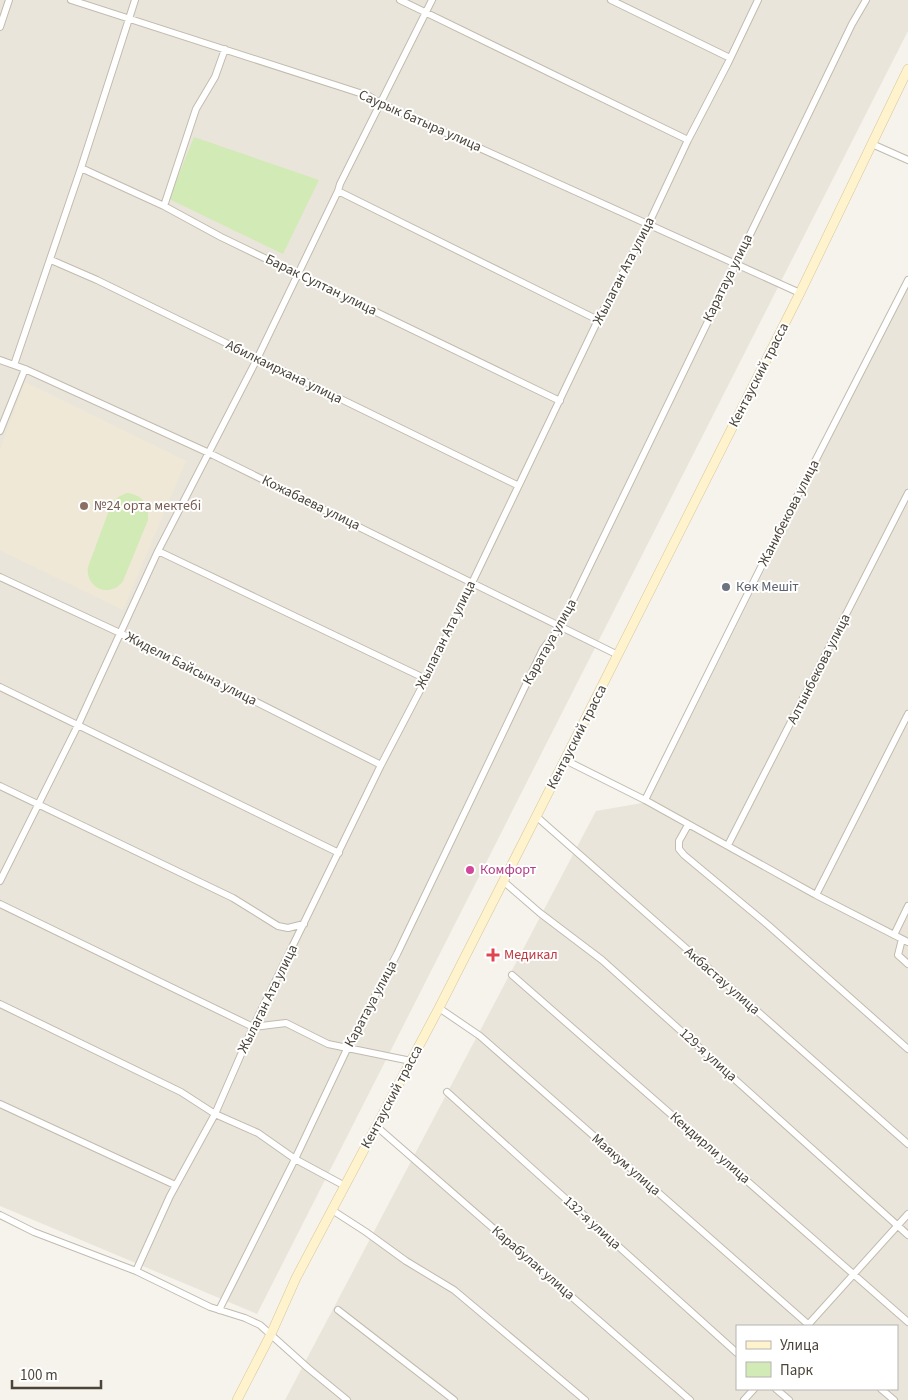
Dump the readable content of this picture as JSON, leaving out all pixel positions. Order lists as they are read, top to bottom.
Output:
{
  "streets": {
    "main road": ["Кентауский трасса"],
    "street": [
      "Саурык батыра улица",
      "Жылаган Ата улица",
      "Каратауа улица",
      "Барак Султан улица",
      "Абилкаирхана улица",
      "Кожабаева улица",
      "Жанибекова улица",
      "Жидели Байсына улица",
      "Алтынбекова улица",
      "Акбастау улица",
      "129-я улица",
      "Кендирли улица",
      "Маякум улица",
      "132-я улица",
      "Карабулак улица"
    ]
  },
  "crossings": [
    ["Саурык батыра улица", "Жылаган Ата улица"],
    ["Саурык батыра улица", "Каратауа улица"],
    ["Саурык батыра улица", "Кентауский трасса"],
    ["Жылаган Ата улица", "Барак Султан улица"],
    ["Жылаган Ата улица", "Абилкаирхана улица"],
    ["Жылаган Ата улица", "Кожабаева улица"],
    ["Жылаган Ата улица", "Жидели Байсына улица"],
    ["Каратауа улица", "Кожабаева улица"],
    ["Кентауский трасса", "Кожабаева улица"],
    ["Кентауский трасса", "Акбастау улица"],
    ["Кентауский трасса", "129-я улица"],
    ["Кентауский трасса", "Маякум улица"],
    ["Кентауский трасса", "Карабулак улица"]
  ],
  "places": {
    "other": ["№24 орта мектебі", "Көк Мешіт", "Комфорт"],
    "health": ["Медикал"]
  },
  "legend": ["Улица", "Парк"],
  "scale_bar": "100 m"
}
